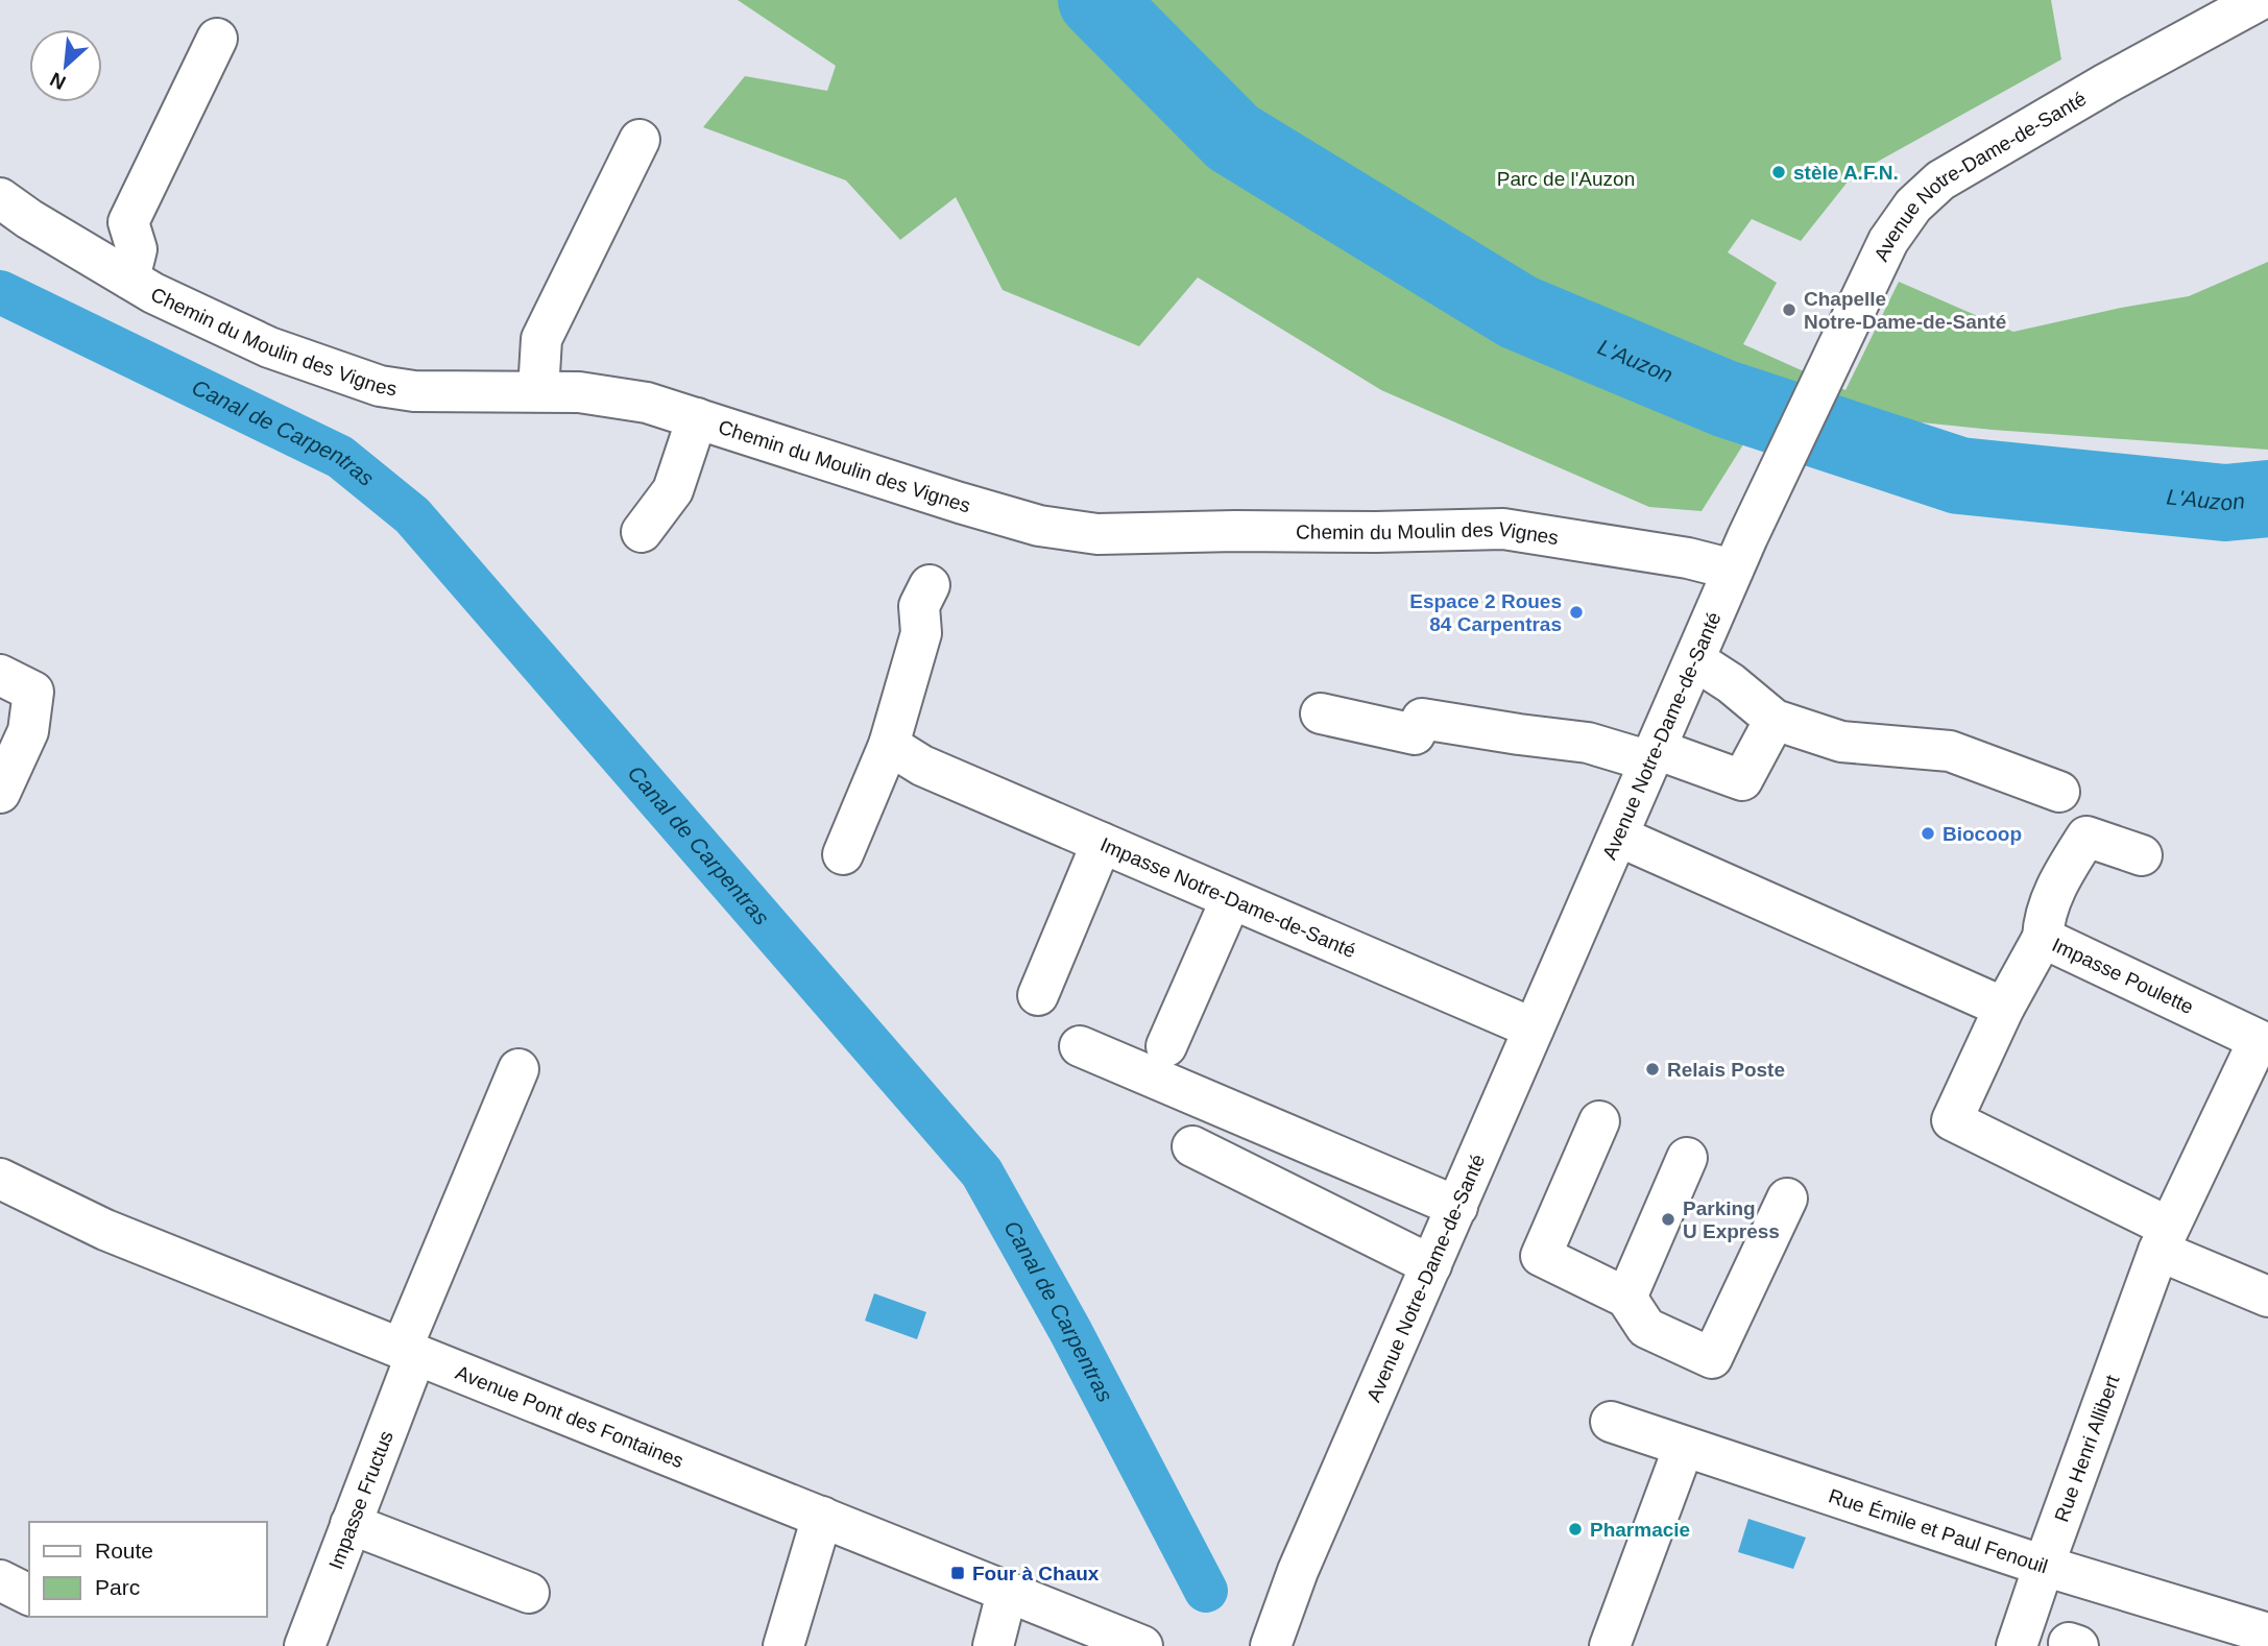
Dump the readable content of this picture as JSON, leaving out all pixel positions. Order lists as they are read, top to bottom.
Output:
{
  "streets": {
    "street": [
      "Avenue Notre-Dame-de-Santé",
      "Chemin du Moulin des Vignes",
      "Impasse Notre-Dame-de-Santé",
      "Impasse Poulette",
      "Avenue Pont des Fontaines",
      "Rue Henri Allibert",
      "Impasse Fructus",
      "Rue Émile et Paul Fenouil"
    ]
  },
  "crossings": [
    ["Avenue Notre-Dame-de-Santé", "Chemin du Moulin des Vignes"],
    ["Avenue Notre-Dame-de-Santé", "Impasse Notre-Dame-de-Santé"],
    ["Impasse Poulette", "Rue Henri Allibert"],
    ["Avenue Pont des Fontaines", "Impasse Fructus"],
    ["Rue Henri Allibert", "Rue Émile et Paul Fenouil"]
  ],
  "water": ["L'Auzon", "Canal de Carpentras"],
  "parks": ["Parc de l'Auzon"],
  "places": {
    "other": [
      "stèle A.F.N.",
      "Chapelle Notre-Dame-de-Santé",
      "Espace 2 Roues 84 Carpentras",
      "Biocoop",
      "Relais Poste",
      "Parking U Express",
      "Pharmacie"
    ],
    "transit": ["Four à Chaux"]
  },
  "legend": ["Route", "Parc"],
  "north": "bottom left"
}
